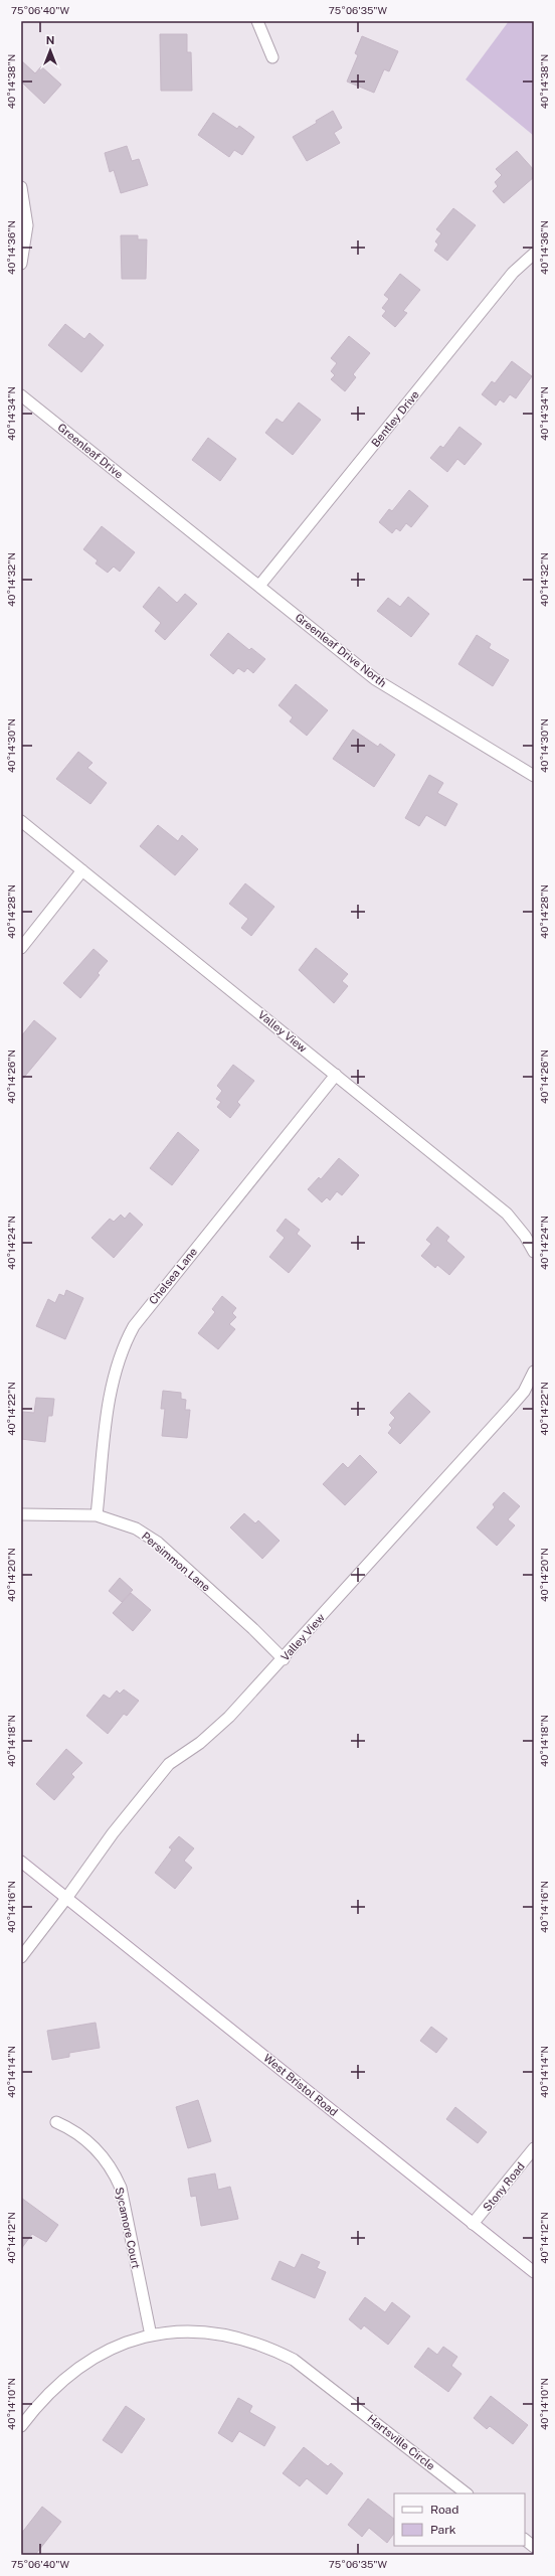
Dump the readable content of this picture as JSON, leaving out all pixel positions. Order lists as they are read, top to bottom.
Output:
{
  "streets": {
    "street": [
      "Bentley Drive",
      "Greenleaf Drive",
      "Greenleaf Drive North",
      "Valley View",
      "Chelsea Lane",
      "Persimmon Lane",
      "West Bristol Road",
      "Stony Road",
      "Sycamore Court",
      "Hartsville Circle"
    ]
  },
  "crossings": [
    ["Bentley Drive", "Greenleaf Drive North"],
    ["Greenleaf Drive", "Greenleaf Drive North"],
    ["Valley View", "Chelsea Lane"],
    ["Valley View", "Persimmon Lane"],
    ["Valley View", "West Bristol Road"],
    ["Chelsea Lane", "Persimmon Lane"],
    ["West Bristol Road", "Stony Road"],
    ["Sycamore Court", "Hartsville Circle"]
  ],
  "legend": ["Road", "Park"],
  "north": "top",
  "coordinates": [
    "75°06'40\"W",
    "75°06'35\"W",
    "40°14'38\"N",
    "40°14'36\"N",
    "40°14'34\"N",
    "40°14'32\"N",
    "40°14'30\"N",
    "40°14'28\"N",
    "40°14'26\"N",
    "40°14'24\"N",
    "40°14'22\"N",
    "40°14'20\"N",
    "40°14'18\"N",
    "40°14'16\"N",
    "40°14'14\"N",
    "40°14'12\"N",
    "40°14'10\"N"
  ]
}
